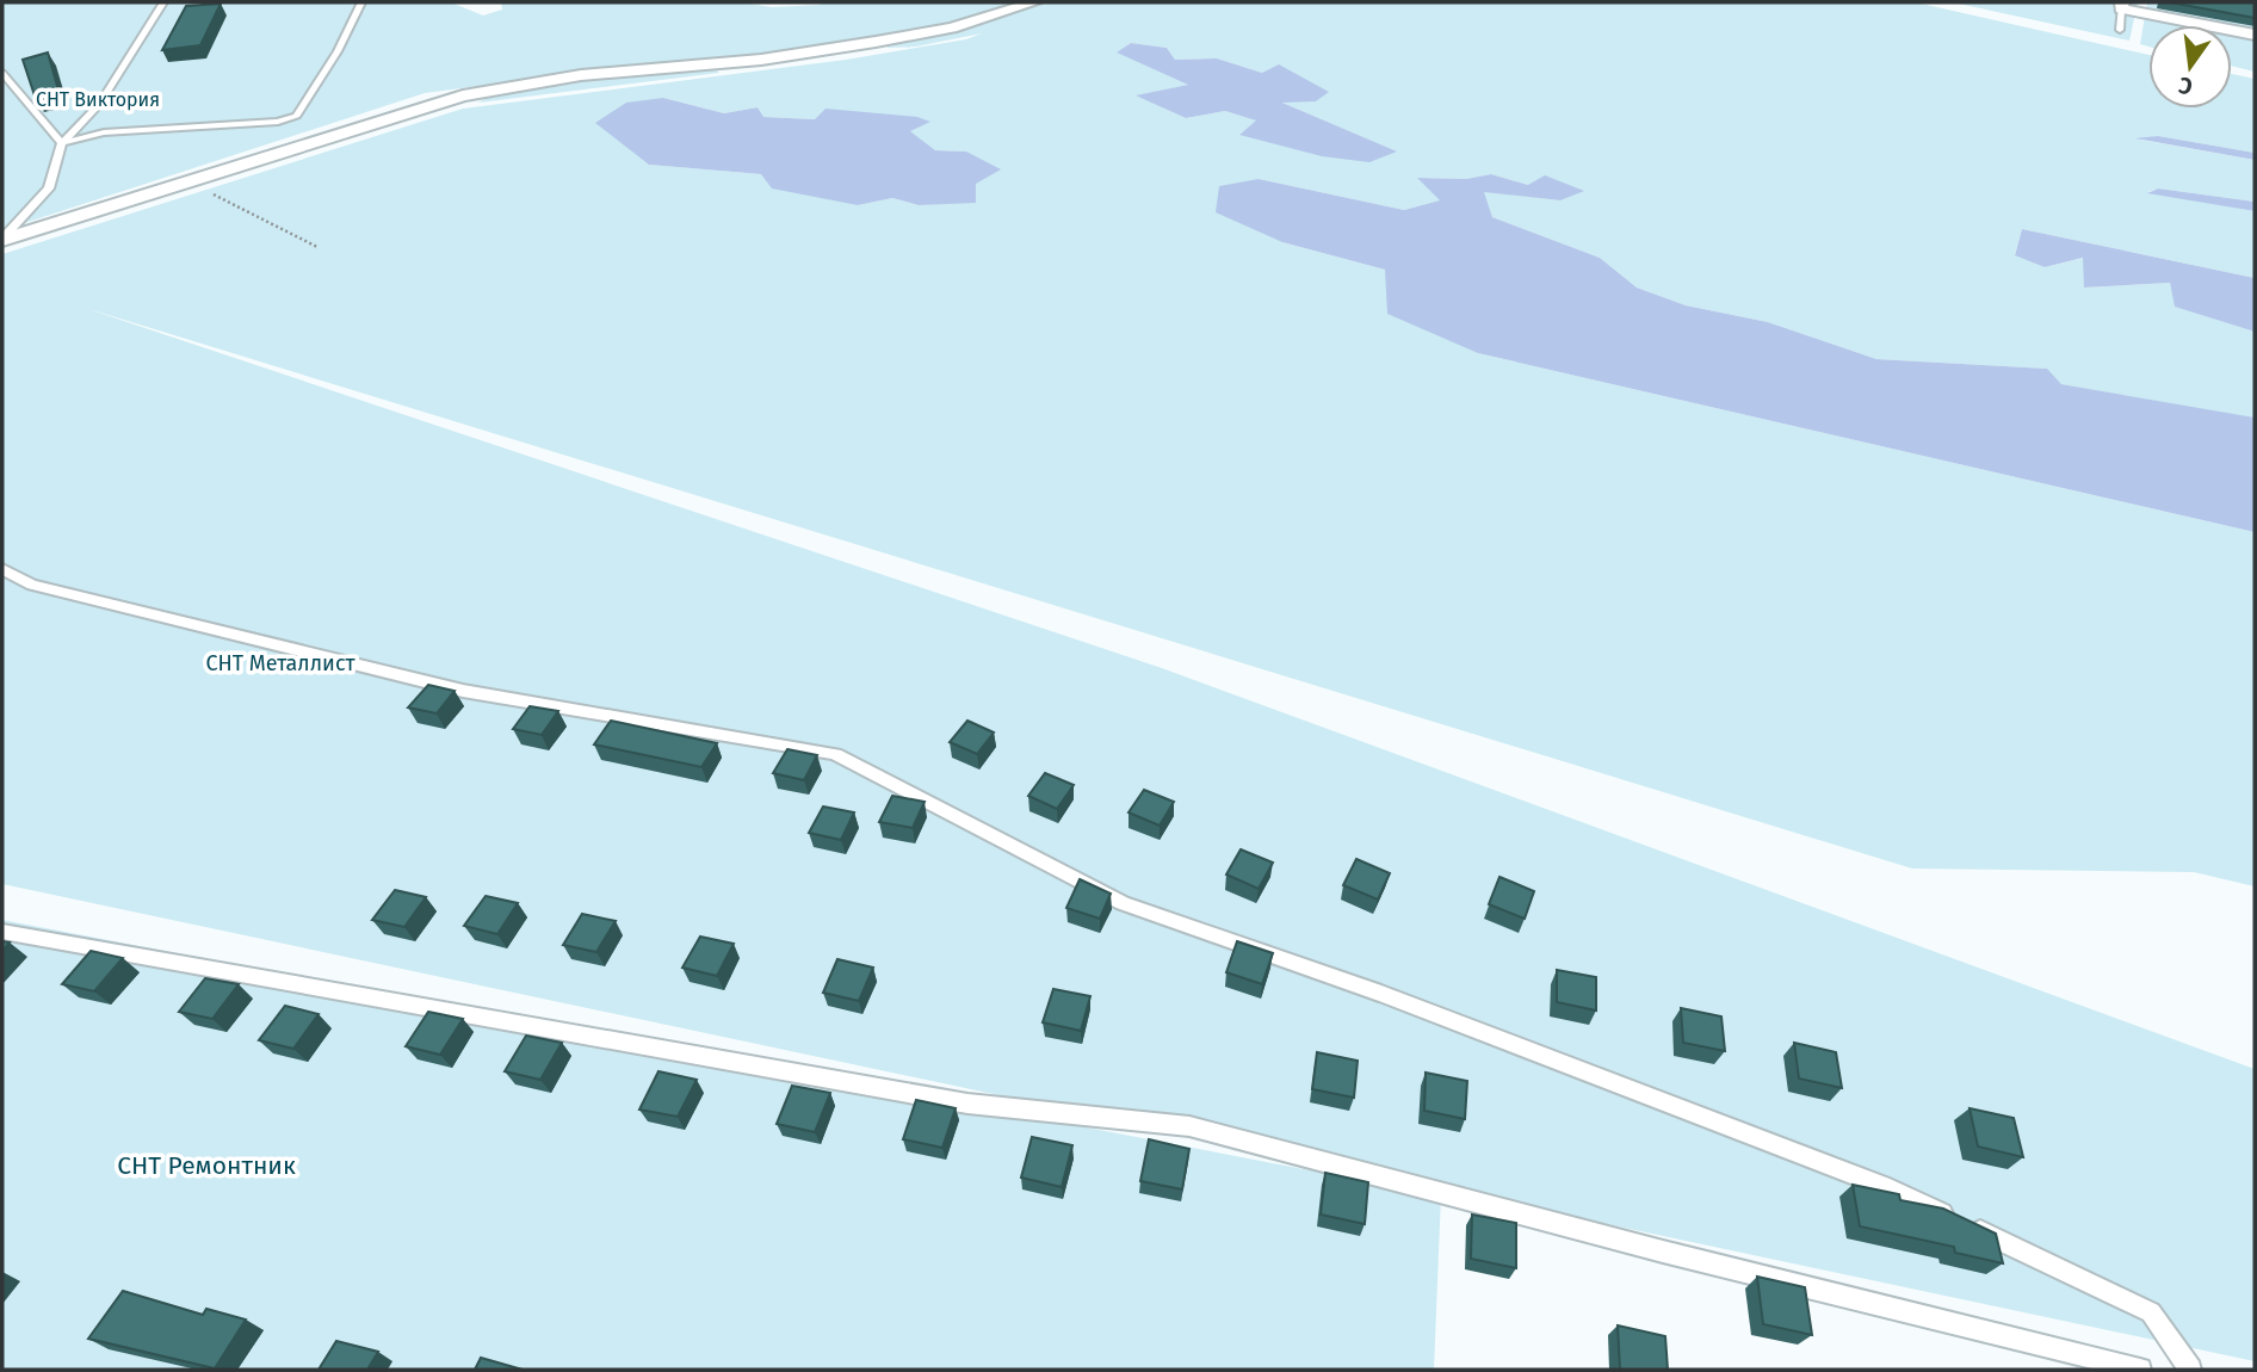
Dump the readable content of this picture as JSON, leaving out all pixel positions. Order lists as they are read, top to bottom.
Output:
{
  "parks": ["СНТ Виктория", "СНТ Металлист", "СНТ Ремонтник"],
  "north": "bottom"
}
